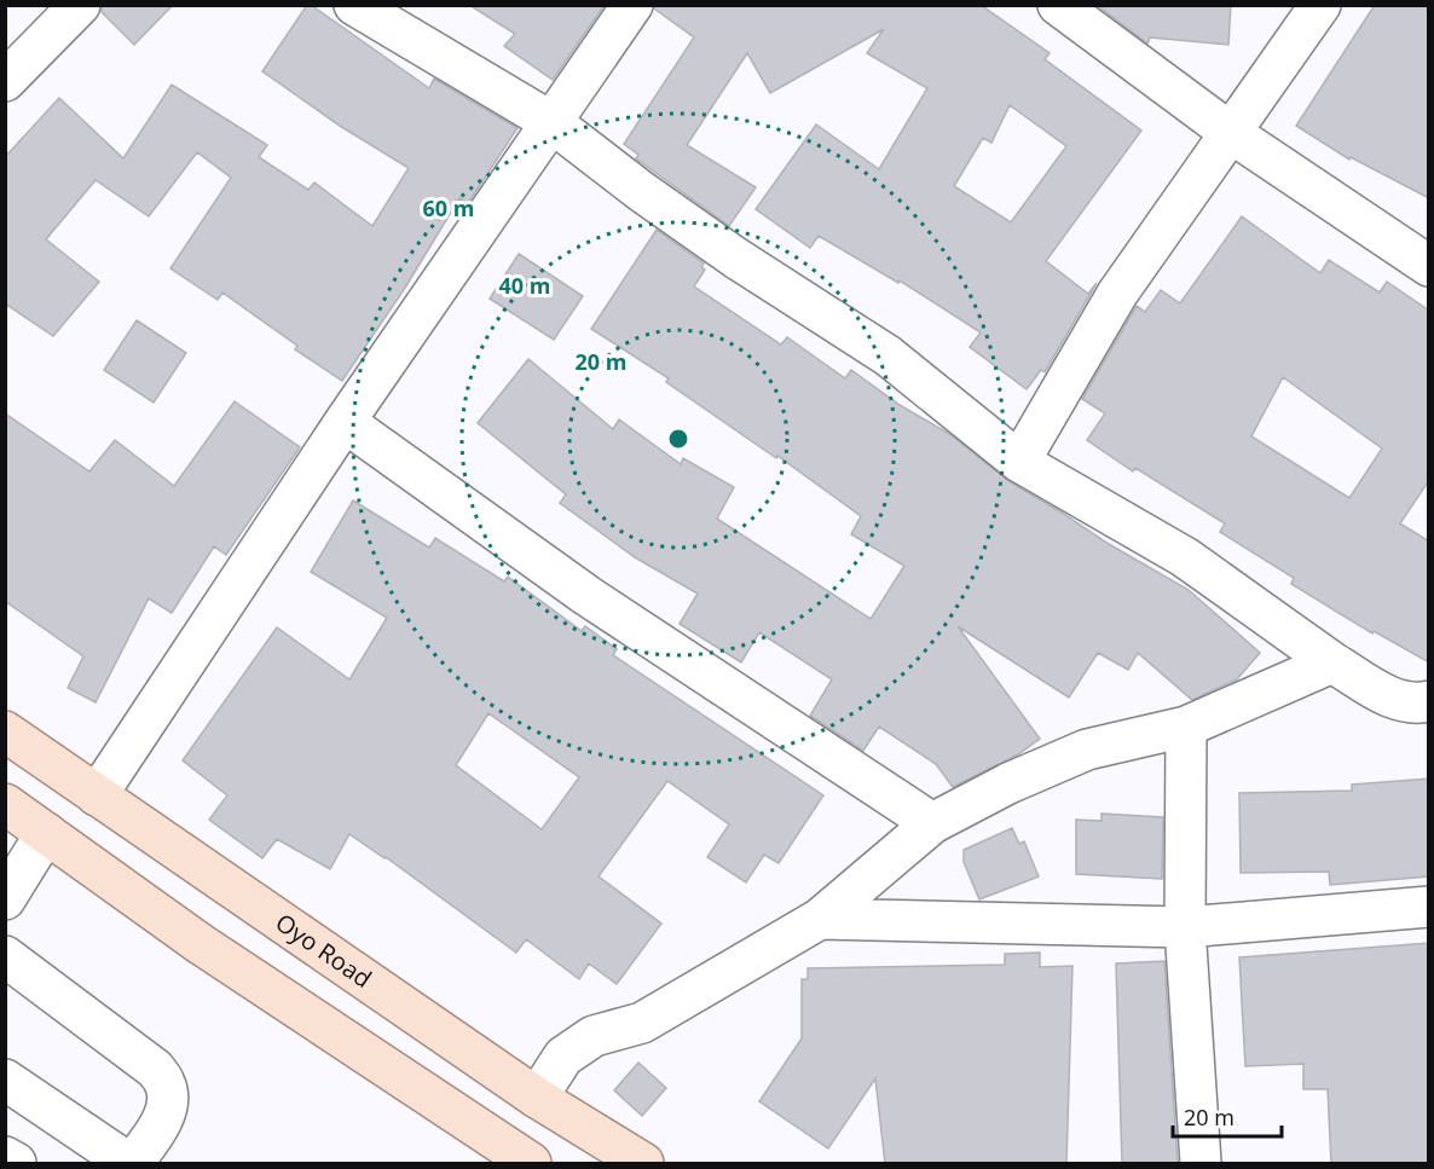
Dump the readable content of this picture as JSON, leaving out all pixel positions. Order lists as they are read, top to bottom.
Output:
{
  "streets": {
    "main road": ["Oyo Road"]
  },
  "scale_bar": "20 m",
  "rings": ["60 m", "40 m", "20 m"]
}
